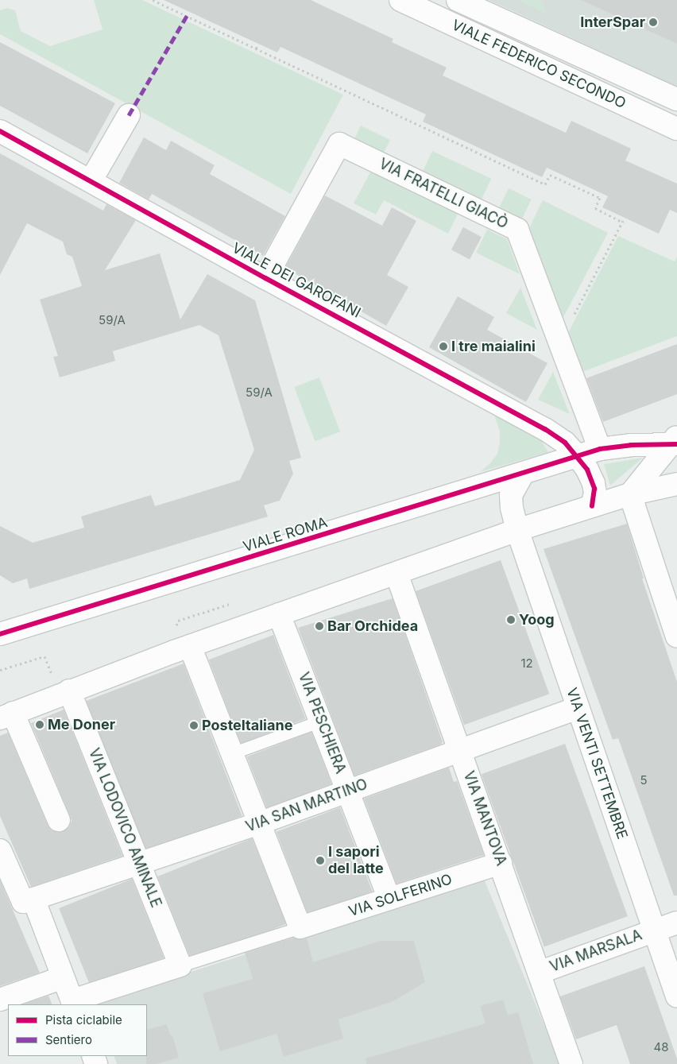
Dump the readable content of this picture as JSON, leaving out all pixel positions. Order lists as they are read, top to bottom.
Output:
{
  "streets": {
    "street": [
      "VIALE FEDERICO SECONDO",
      "VIA FRATELLI GIACÒ",
      "VIALE DEI GAROFANI",
      "VIALE ROMA",
      "VIA PESCHIERA",
      "VIA VENTI SETTEMBRE",
      "VIA SAN MARTINO",
      "VIA MANTOVA",
      "VIA LODOVICO AMINALE",
      "VIA SOLFERINO",
      "VIA MARSALA"
    ]
  },
  "crossings": [
    ["VIA FRATELLI GIACÒ", "VIALE DEI GAROFANI"],
    ["VIA FRATELLI GIACÒ", "VIALE ROMA"],
    ["VIALE DEI GAROFANI", "VIALE ROMA"],
    ["VIA PESCHIERA", "VIA SAN MARTINO"],
    ["VIA PESCHIERA", "VIA SOLFERINO"],
    ["VIA VENTI SETTEMBRE", "VIA SAN MARTINO"],
    ["VIA VENTI SETTEMBRE", "VIA MARSALA"],
    ["VIA SAN MARTINO", "VIA MANTOVA"],
    ["VIA SAN MARTINO", "VIA LODOVICO AMINALE"],
    ["VIA MANTOVA", "VIA SOLFERINO"],
    ["VIA MANTOVA", "VIA MARSALA"]
  ],
  "places": [
    "InterSpar",
    "I tre maialini",
    "Yoog",
    "Bar Orchidea",
    "Me Doner",
    "PosteItaliane",
    "I sapori del latte"
  ],
  "house_numbers": [
    "59/A",
    "59/A",
    "12",
    "5",
    "48"
  ],
  "legend": ["Pista ciclabile", "Sentiero"]
}
